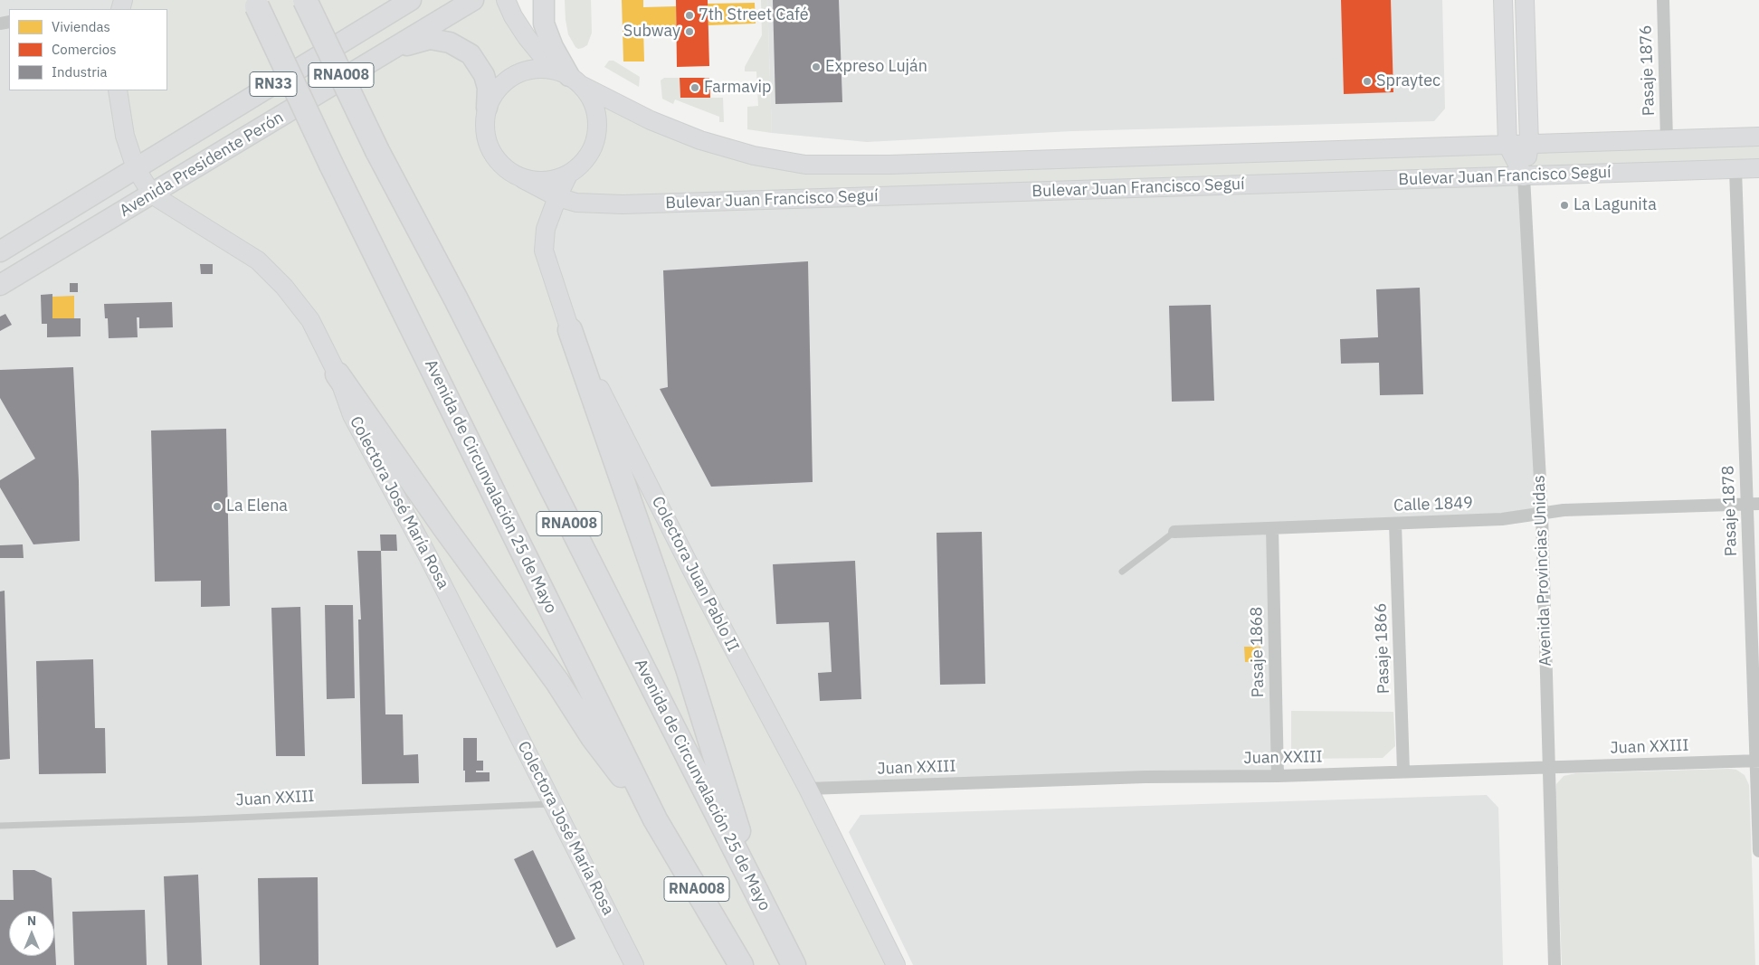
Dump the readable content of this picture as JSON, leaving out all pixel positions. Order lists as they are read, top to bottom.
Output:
{
  "streets": {
    "highway": ["RNA008", "Avenida de Circunvalación 25 de Mayo"],
    "main road": [
      "RN33",
      "Avenida Presidente Perón",
      "Bulevar Juan Francisco Seguí",
      "Colectora José María Rosa",
      "Avenida Provincias Unidas",
      "Colectora Juan Pablo II"
    ],
    "street": [
      "Pasaje 1876",
      "Calle 1849",
      "Pasaje 1878",
      "Pasaje 1866",
      "Pasaje 1868",
      "Juan XXIII"
    ]
  },
  "crossings": [
    ["Pasaje 1876", "Bulevar Juan Francisco Seguí"],
    ["RNA008", "Avenida de Circunvalación 25 de Mayo"],
    ["RNA008", "Colectora Juan Pablo II"],
    ["Avenida Presidente Perón", "Colectora José María Rosa"],
    ["Bulevar Juan Francisco Seguí", "Pasaje 1878"],
    ["Bulevar Juan Francisco Seguí", "Avenida Provincias Unidas"],
    ["Bulevar Juan Francisco Seguí", "Colectora Juan Pablo II"],
    ["Colectora José María Rosa", "Juan XXIII"],
    ["Calle 1849", "Pasaje 1878"],
    ["Calle 1849", "Avenida Provincias Unidas"],
    ["Calle 1849", "Pasaje 1866"],
    ["Calle 1849", "Pasaje 1868"],
    ["Pasaje 1878", "Juan XXIII"],
    ["Avenida Provincias Unidas", "Juan XXIII"],
    ["Colectora Juan Pablo II", "Juan XXIII"],
    ["Pasaje 1866", "Juan XXIII"],
    ["Pasaje 1868", "Juan XXIII"]
  ],
  "places": [
    "7th Street Café",
    "Subway",
    "Expreso Luján",
    "Spraytec",
    "Farmavip",
    "La Lagunita",
    "La Elena"
  ],
  "legend": ["Viviendas", "Comercios", "Industria"],
  "north": "top"
}
